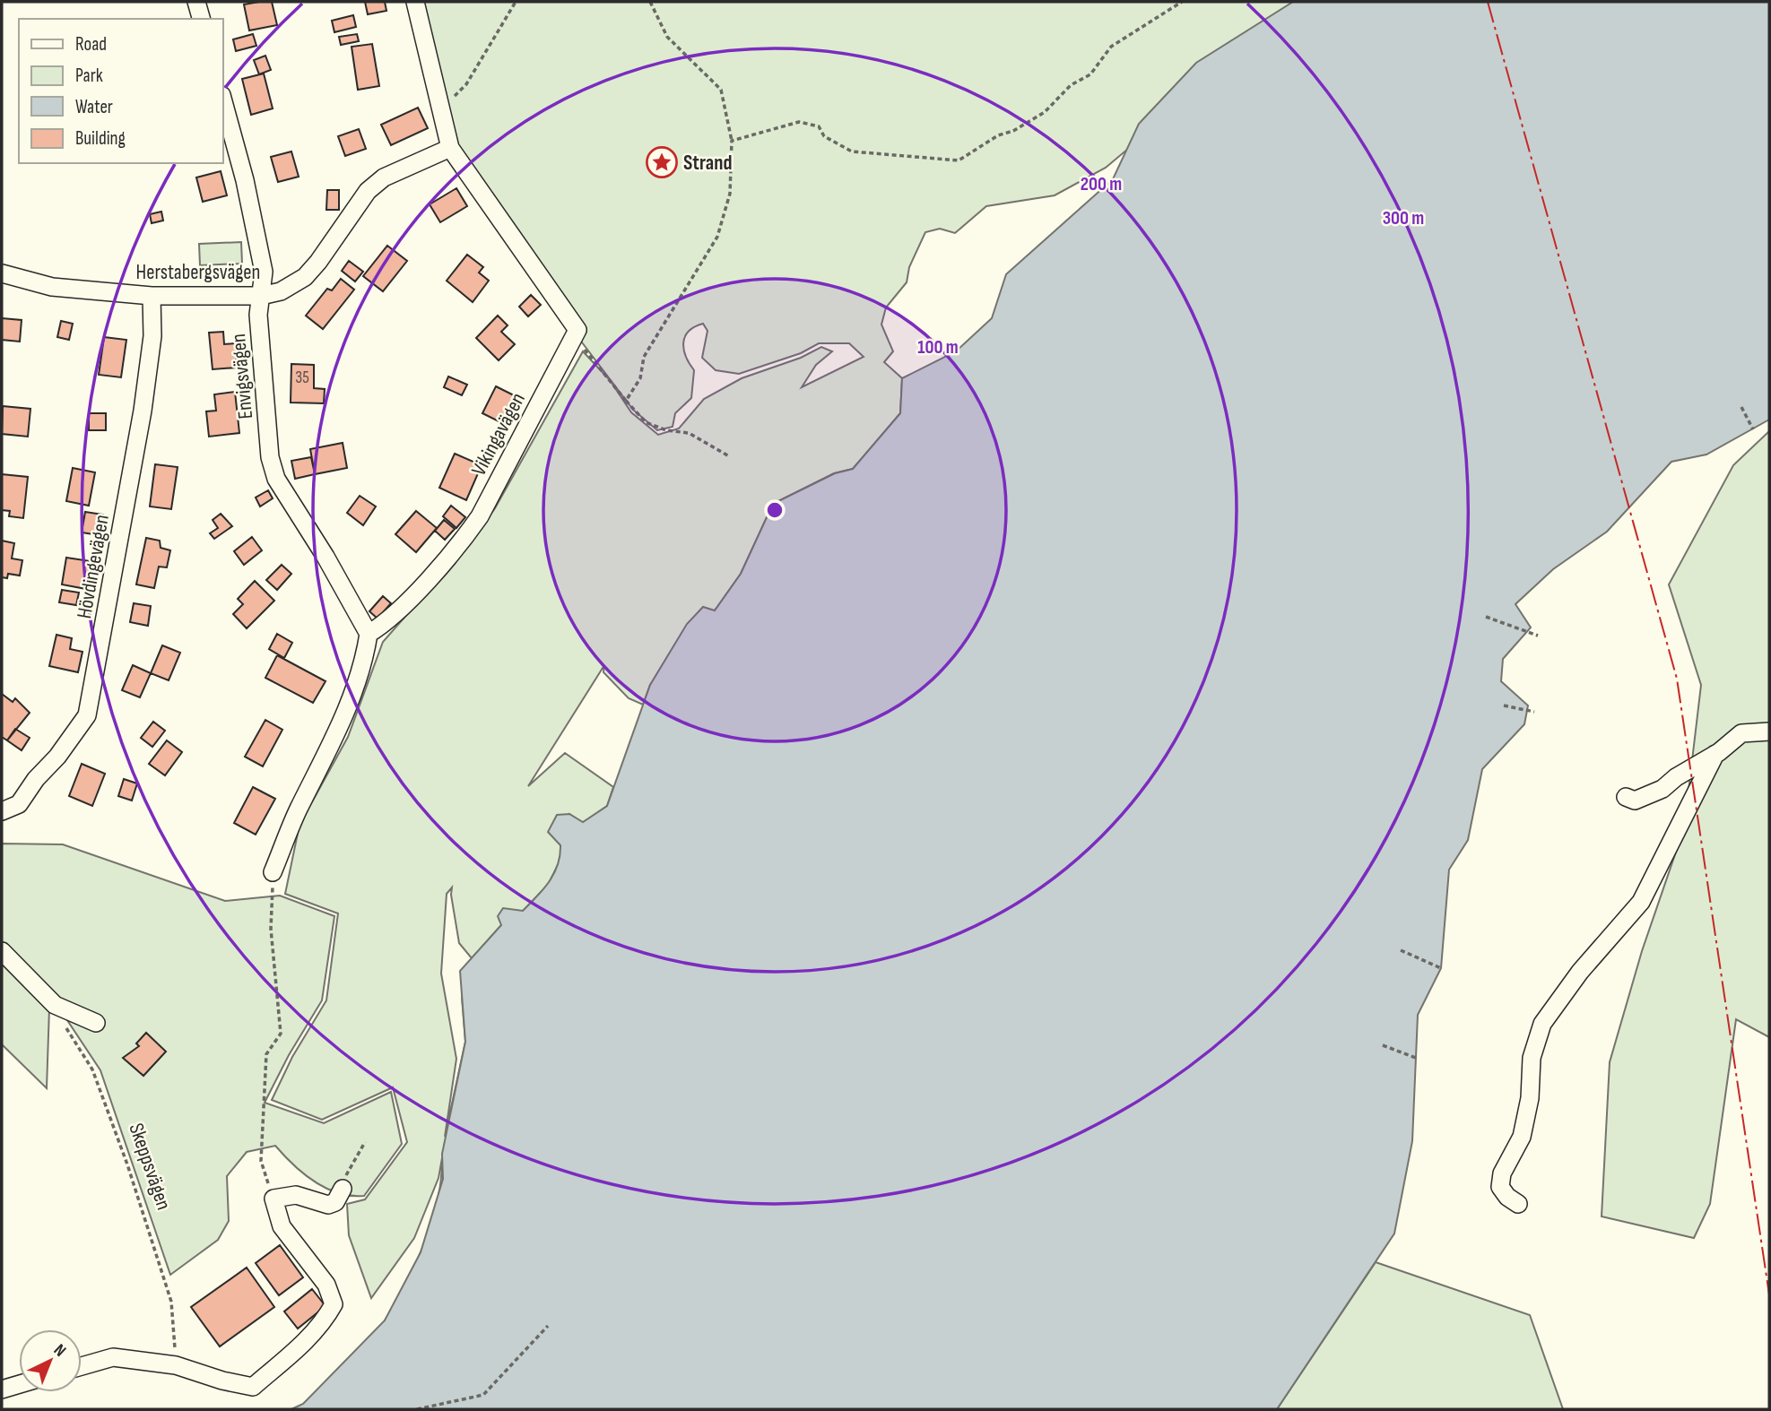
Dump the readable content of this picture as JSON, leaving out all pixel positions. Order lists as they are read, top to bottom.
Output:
{
  "streets": {
    "street": [
      "Herstabergsvägen",
      "Envigsvägen",
      "Vikingavägen",
      "Hövdingevägen"
    ],
    "path": ["Skeppsvägen"]
  },
  "crossings": [
    ["Herstabergsvägen", "Envigsvägen"],
    ["Herstabergsvägen", "Hövdingevägen"],
    ["Envigsvägen", "Vikingavägen"]
  ],
  "places": {
    "place": ["Strand"]
  },
  "house_numbers": ["35"],
  "legend": [
    "Road",
    "Park",
    "Water",
    "Building"
  ],
  "north": "top right",
  "rings": ["200 m", "300 m", "100 m"]
}
